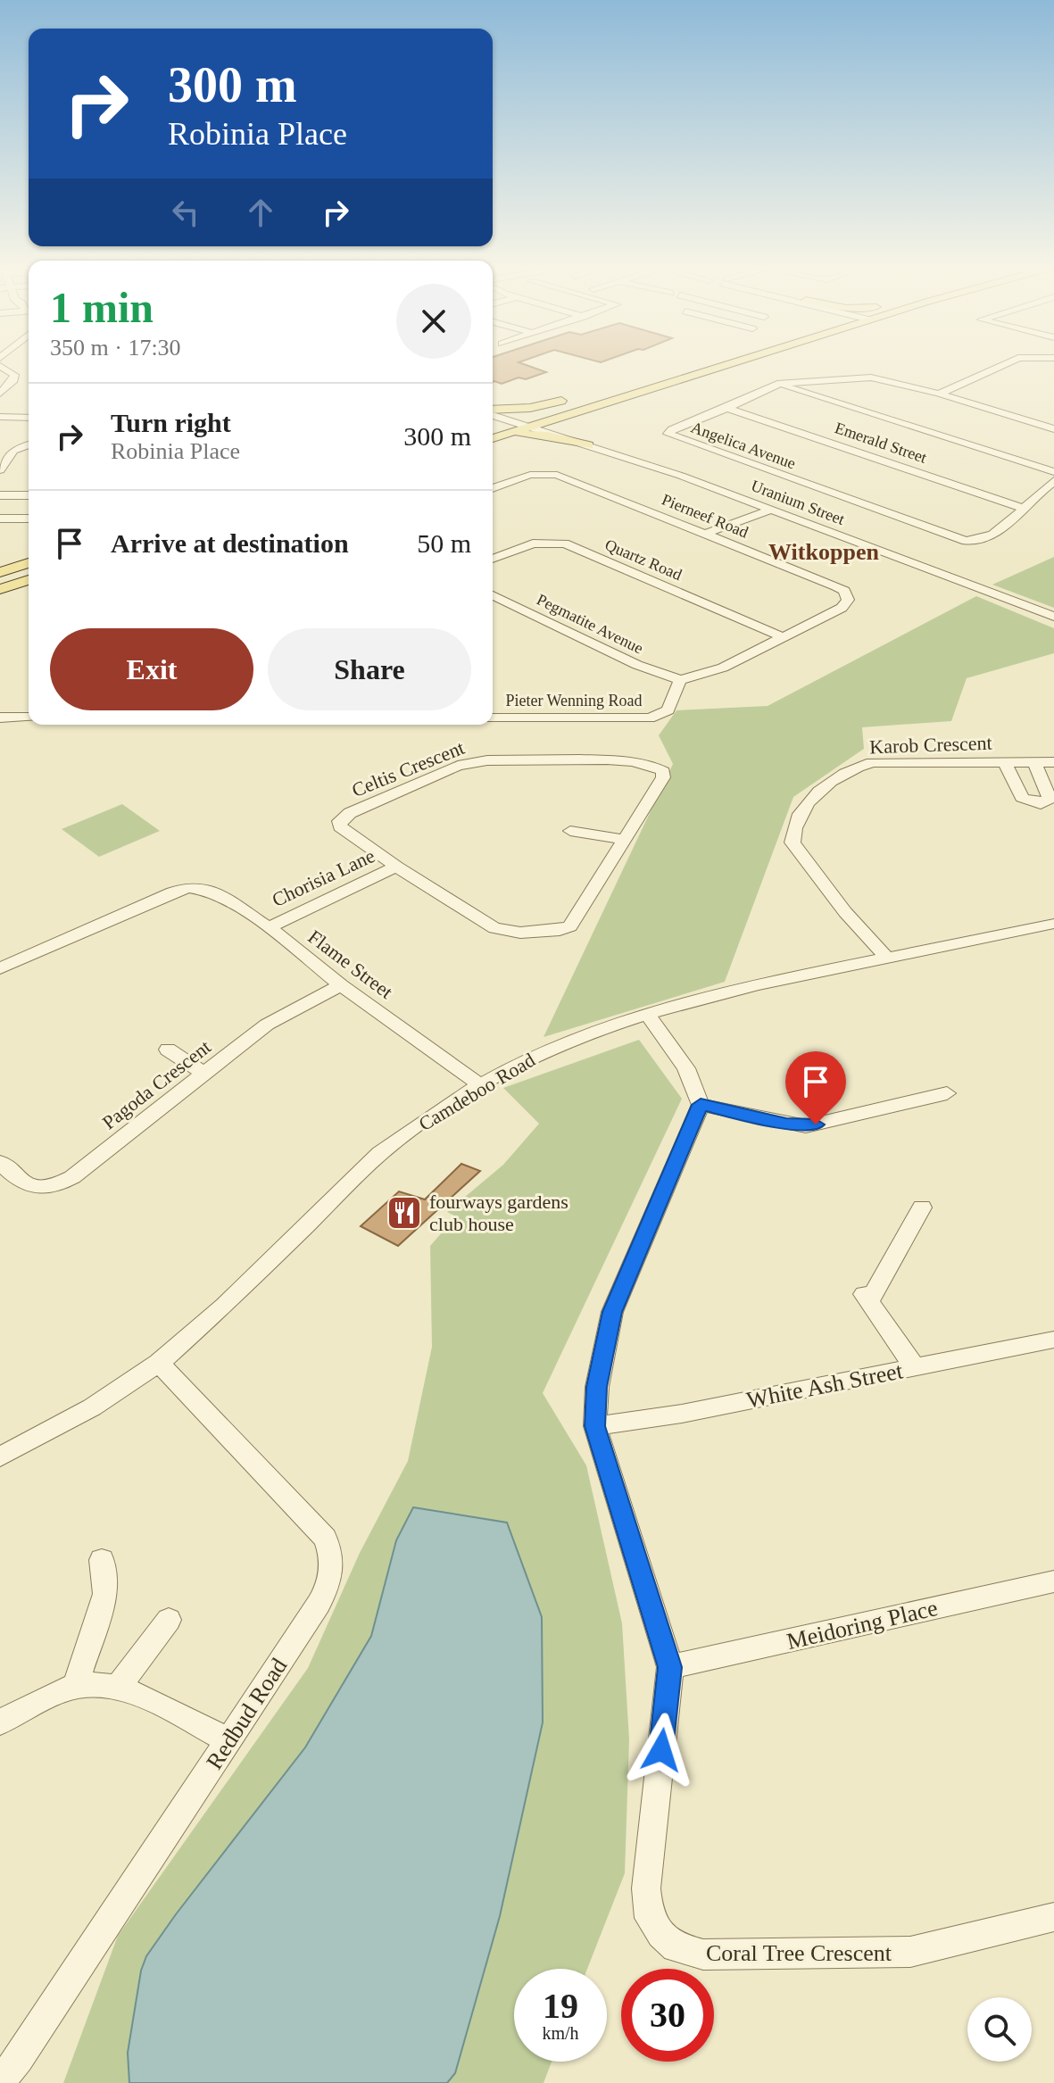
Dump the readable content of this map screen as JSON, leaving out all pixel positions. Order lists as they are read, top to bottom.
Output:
{
  "streets": {
    "street": [
      "Emerald Street",
      "Angelica Avenue",
      "Uranium Street",
      "Pierneef Road",
      "Quartz Road",
      "Pegmatite Avenue",
      "Pieter Wenning Road",
      "Karob Crescent",
      "Celtis Crescent",
      "Chorisia Lane",
      "Flame Street",
      "Pagoda Crescent",
      "Camdeboo Road",
      "White Ash Street",
      "Meidoring Place",
      "Redbud Road",
      "Coral Tree Crescent"
    ]
  },
  "crossings": [
    ["Emerald Street", "Angelica Avenue"],
    ["Pierneef Road", "Quartz Road"],
    ["Pierneef Road", "Pegmatite Avenue"],
    ["Pierneef Road", "Pieter Wenning Road"],
    ["Pegmatite Avenue", "Pieter Wenning Road"],
    ["Karob Crescent", "Camdeboo Road"],
    ["Celtis Crescent", "Chorisia Lane"],
    ["Chorisia Lane", "Flame Street"],
    ["Flame Street", "Pagoda Crescent"],
    ["Flame Street", "Camdeboo Road"],
    ["Camdeboo Road", "Redbud Road"],
    ["White Ash Street", "Coral Tree Crescent"],
    ["Meidoring Place", "Coral Tree Crescent"]
  ],
  "districts": ["Witkoppen"],
  "places": {
    "restaurant": ["fourways gardens club house"]
  },
  "page": {
    "turn": ["300 m", "Robinia Place"],
    "heading": ["1 min", "350 m · 17:30"],
    "list": [
      {
        "name": "Turn right",
        "note": "Robinia Place",
        "value": "300 m"
      },
      {
        "name": "Arrive at destination",
        "value": "50 m"
      }
    ],
    "buttons": ["Exit", "Share"],
    "speed": "19 km/h",
    "limit": "30"
  }
}
